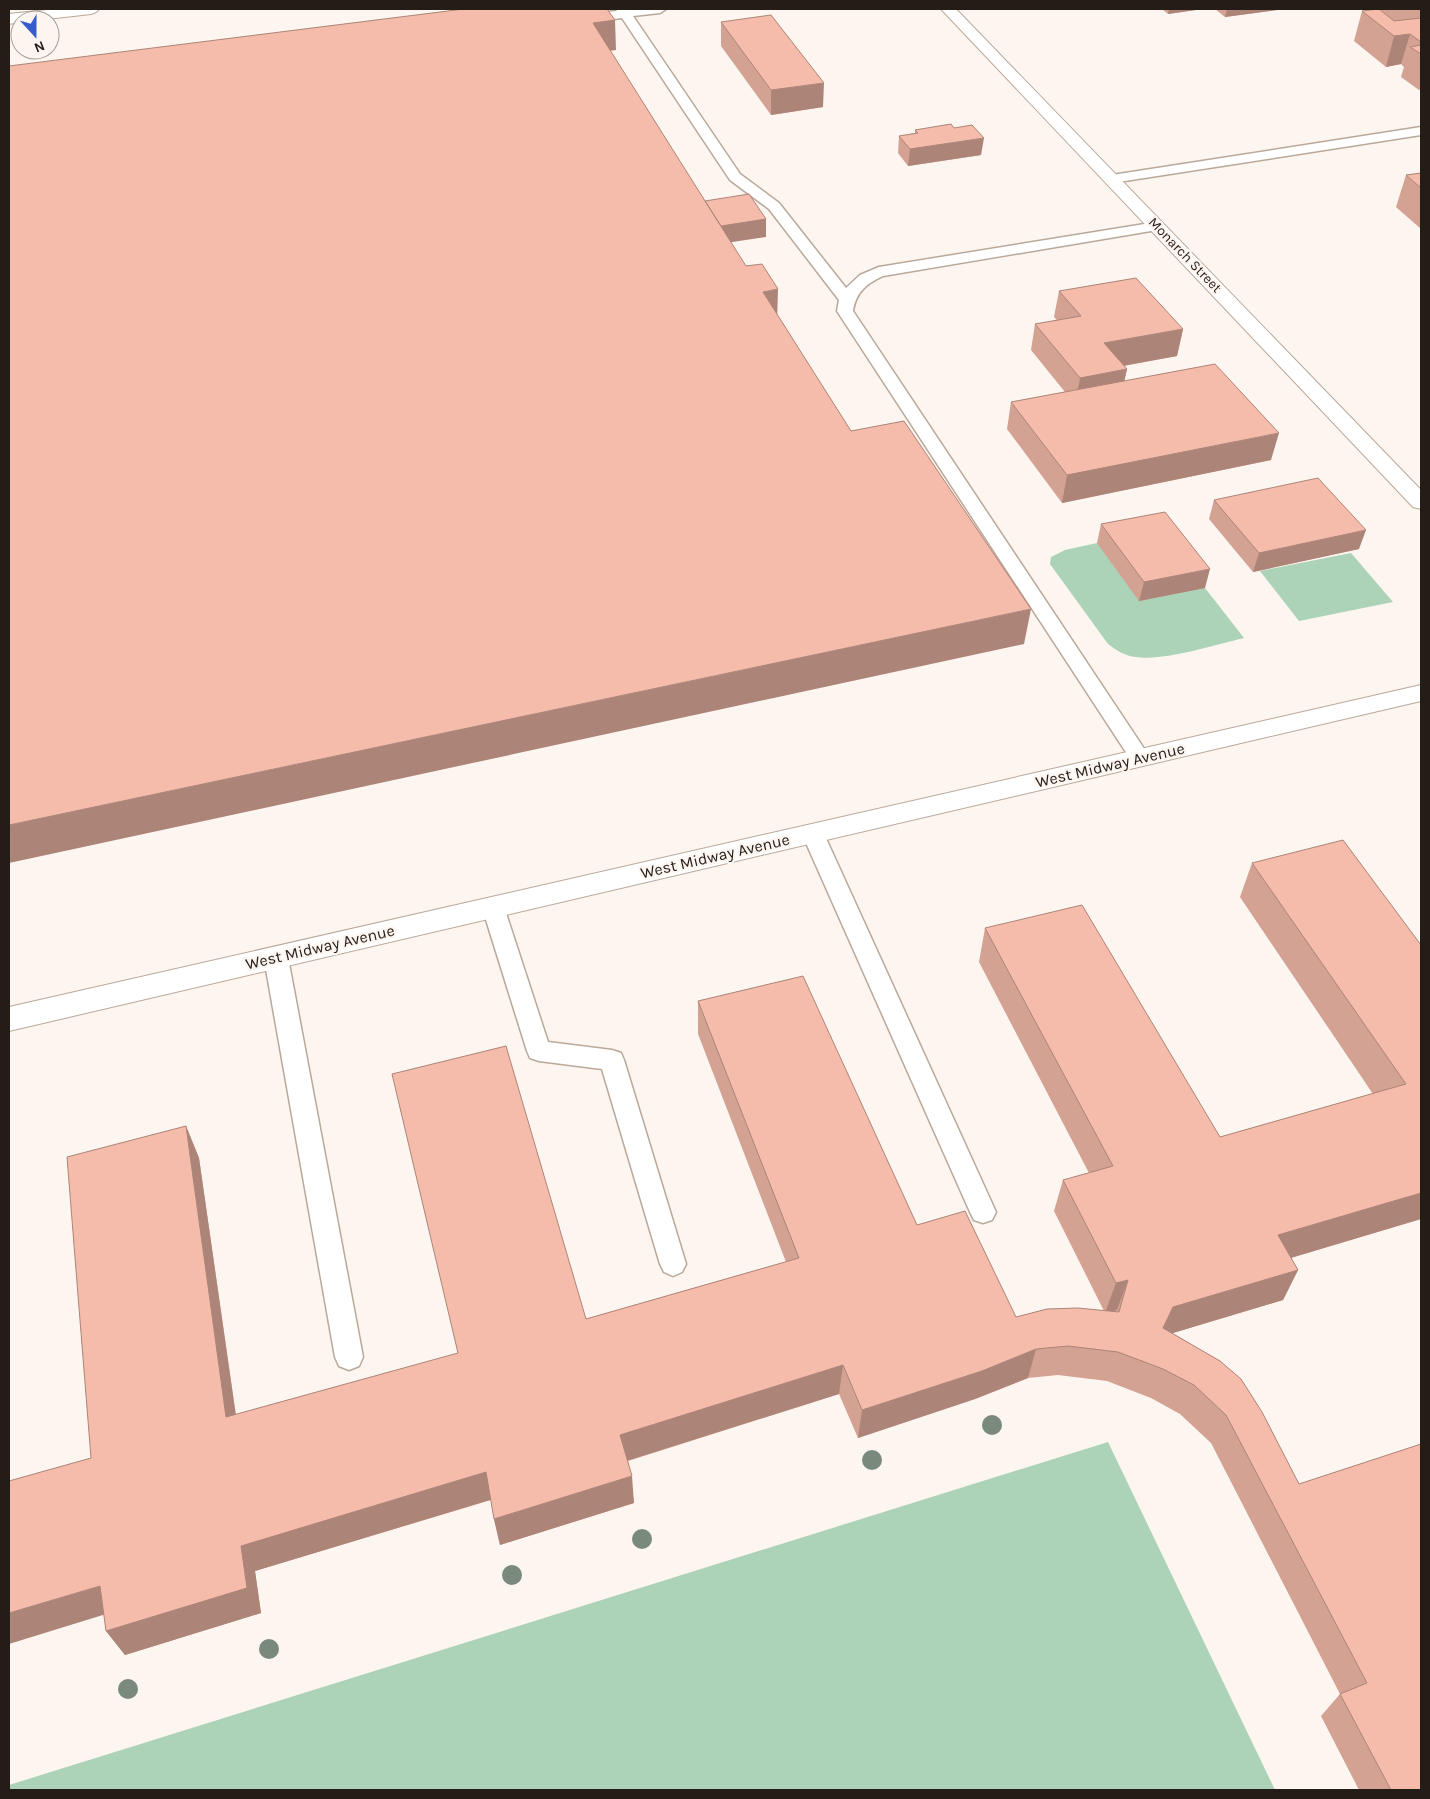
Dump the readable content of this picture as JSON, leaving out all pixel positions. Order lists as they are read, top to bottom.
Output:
{
  "streets": {
    "street": ["Monarch Street", "West Midway Avenue"]
  },
  "north": "bottom"
}
